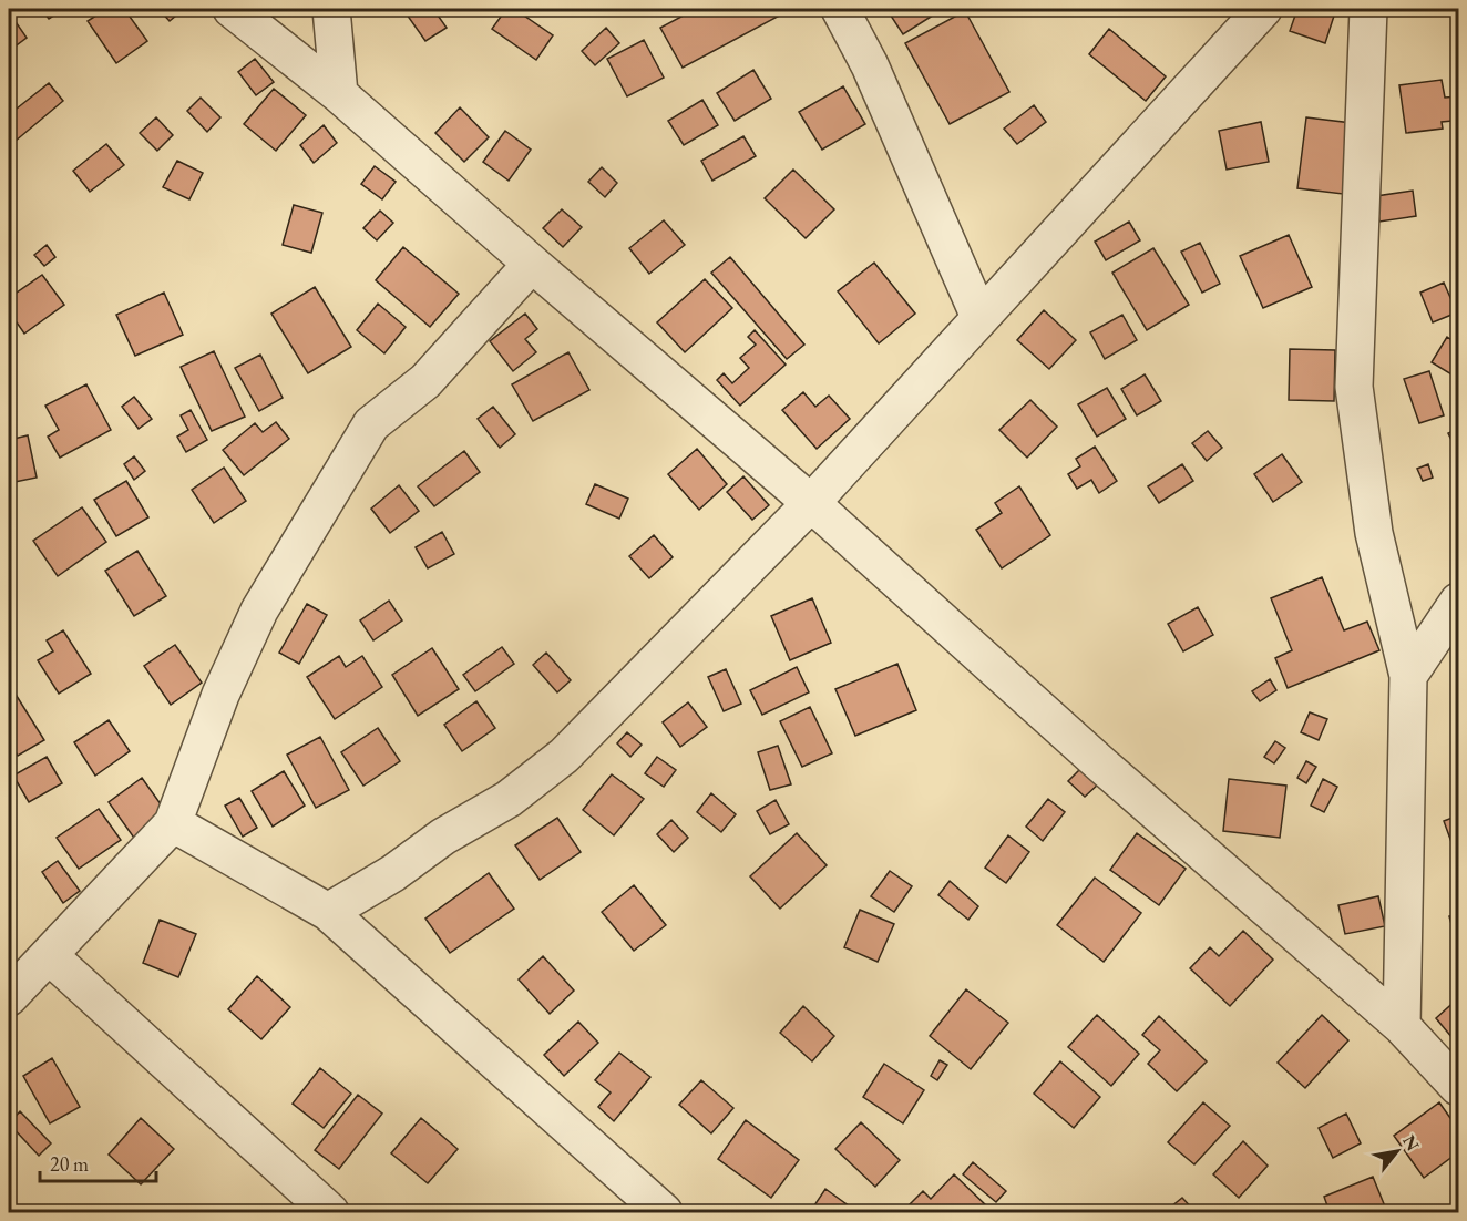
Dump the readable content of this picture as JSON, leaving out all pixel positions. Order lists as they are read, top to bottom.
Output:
{
  "scale_bar": "20 m",
  "north": "top right"
}
